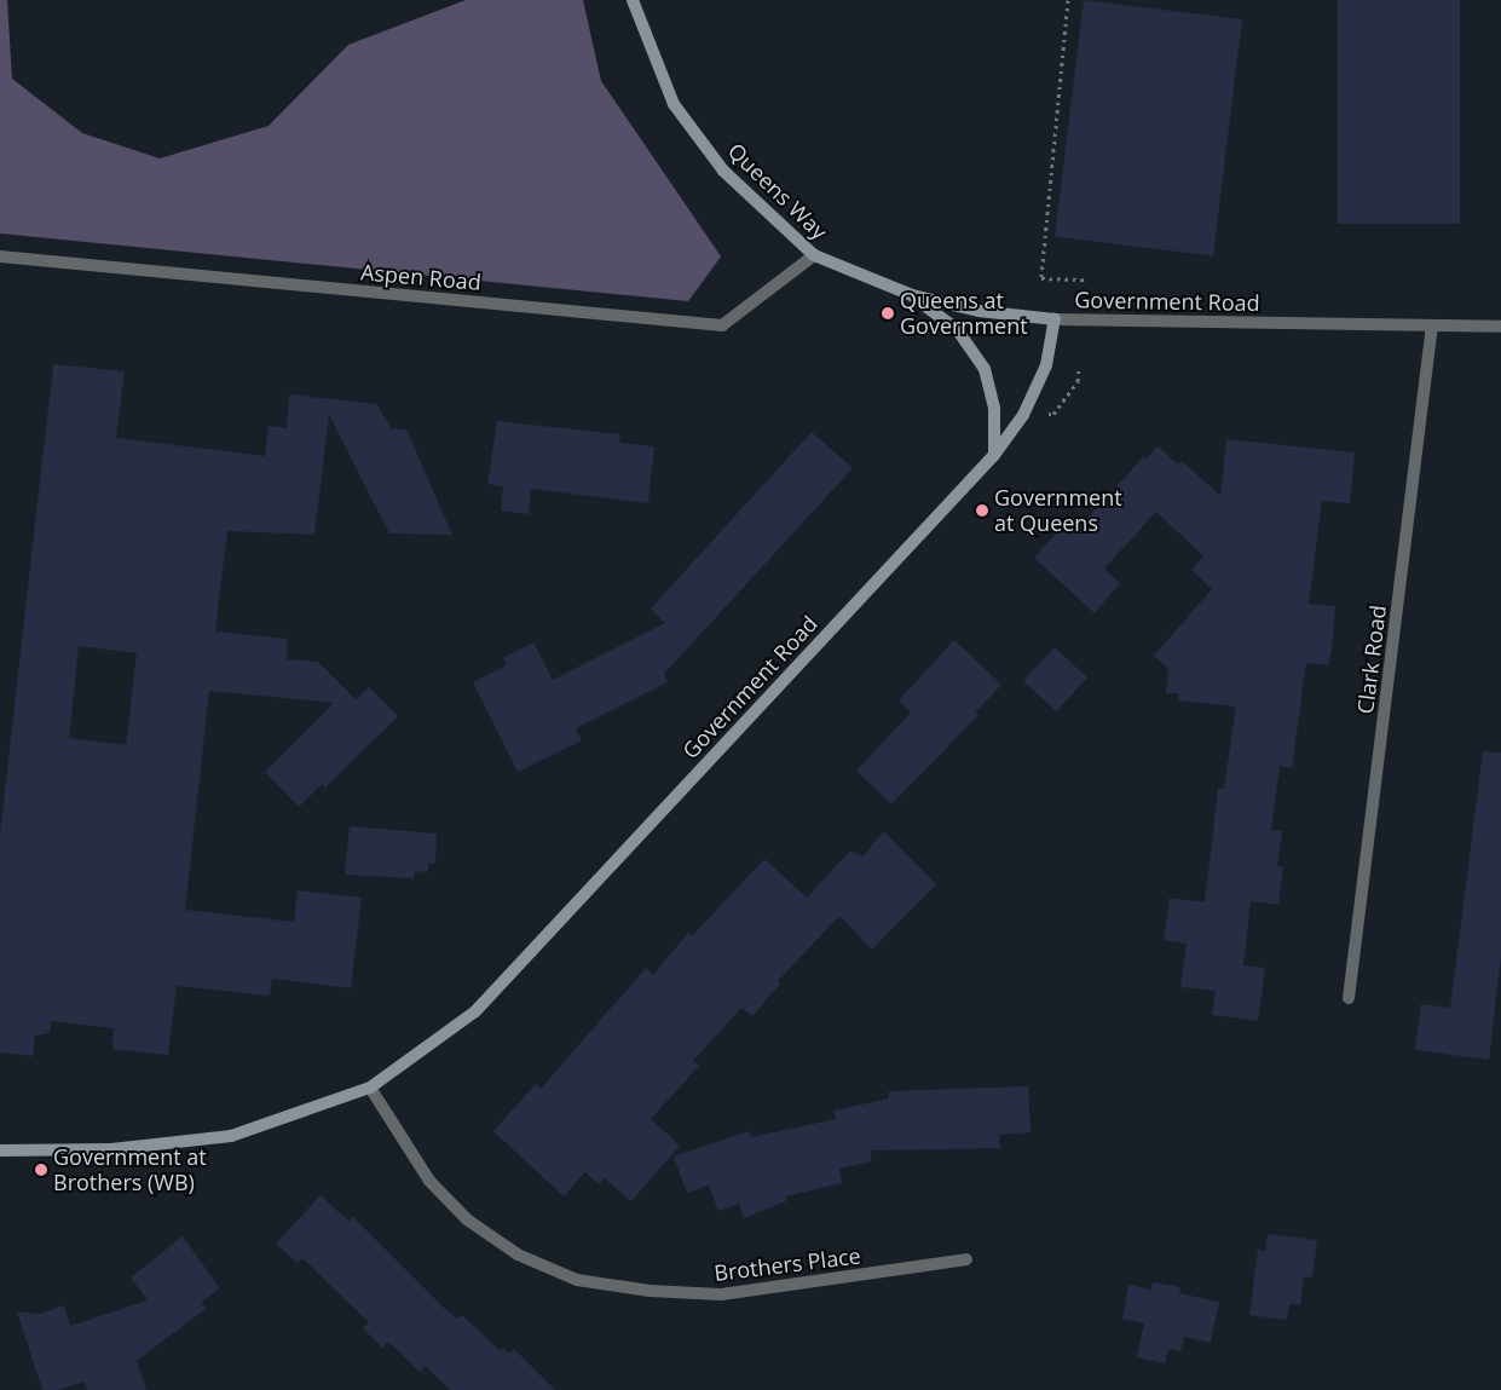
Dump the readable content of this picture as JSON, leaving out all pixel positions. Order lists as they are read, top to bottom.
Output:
{
  "streets": {
    "street": [
      "Queens Way",
      "Aspen Road",
      "Government Road",
      "Clark Road",
      "Brothers Place"
    ]
  },
  "crossings": [
    ["Queens Way", "Aspen Road"],
    ["Queens Way", "Government Road"],
    ["Government Road", "Clark Road"],
    ["Government Road", "Brothers Place"]
  ],
  "places": ["Queens at Government", "Government at Queens", "Government at Brothers (WB)"]
}
